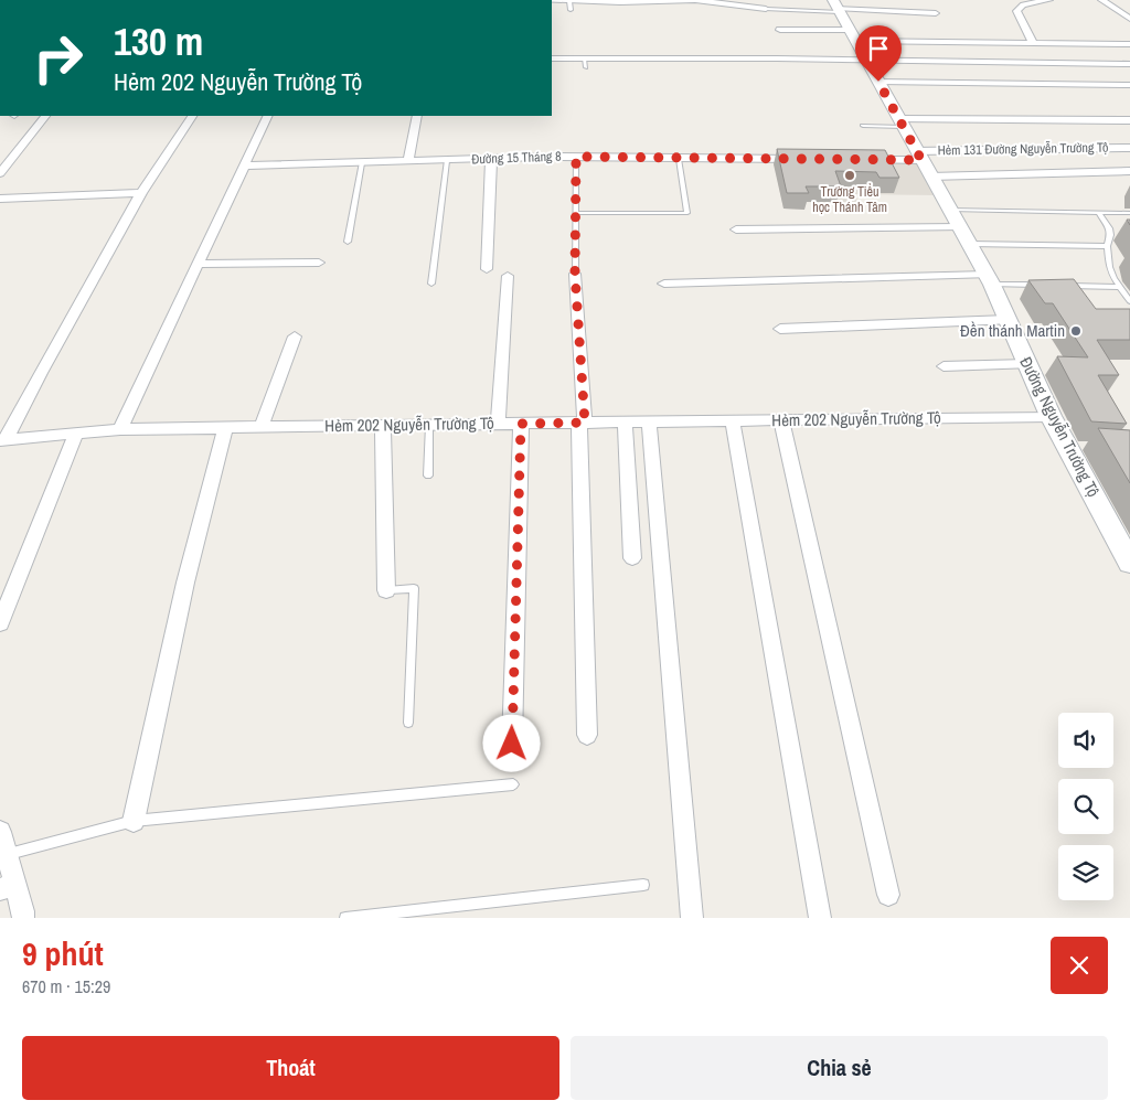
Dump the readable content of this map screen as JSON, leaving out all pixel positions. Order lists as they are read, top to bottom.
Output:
{
  "streets": {
    "main road": ["Đường Nguyễn Trường Tộ"],
    "street": ["Hẻm 131 Đường Nguyễn Trường Tộ", "Đường 15 Tháng 8", "Hẻm 202 Nguyễn Trường Tộ"]
  },
  "crossings": [
    ["Hẻm 131 Đường Nguyễn Trường Tộ", "Đường Nguyễn Trường Tộ"],
    ["Hẻm 202 Nguyễn Trường Tộ", "Đường Nguyễn Trường Tộ"]
  ],
  "places": ["Trường Tiểu học Thánh Tâm", "Đền thánh Martin"],
  "page": {
    "turn": ["130 m", "Hẻm 202 Nguyễn Trường Tộ"],
    "heading": ["9 phút", "670 m · 15:29"],
    "buttons": ["Thoát", "Chia sẻ"]
  }
}
